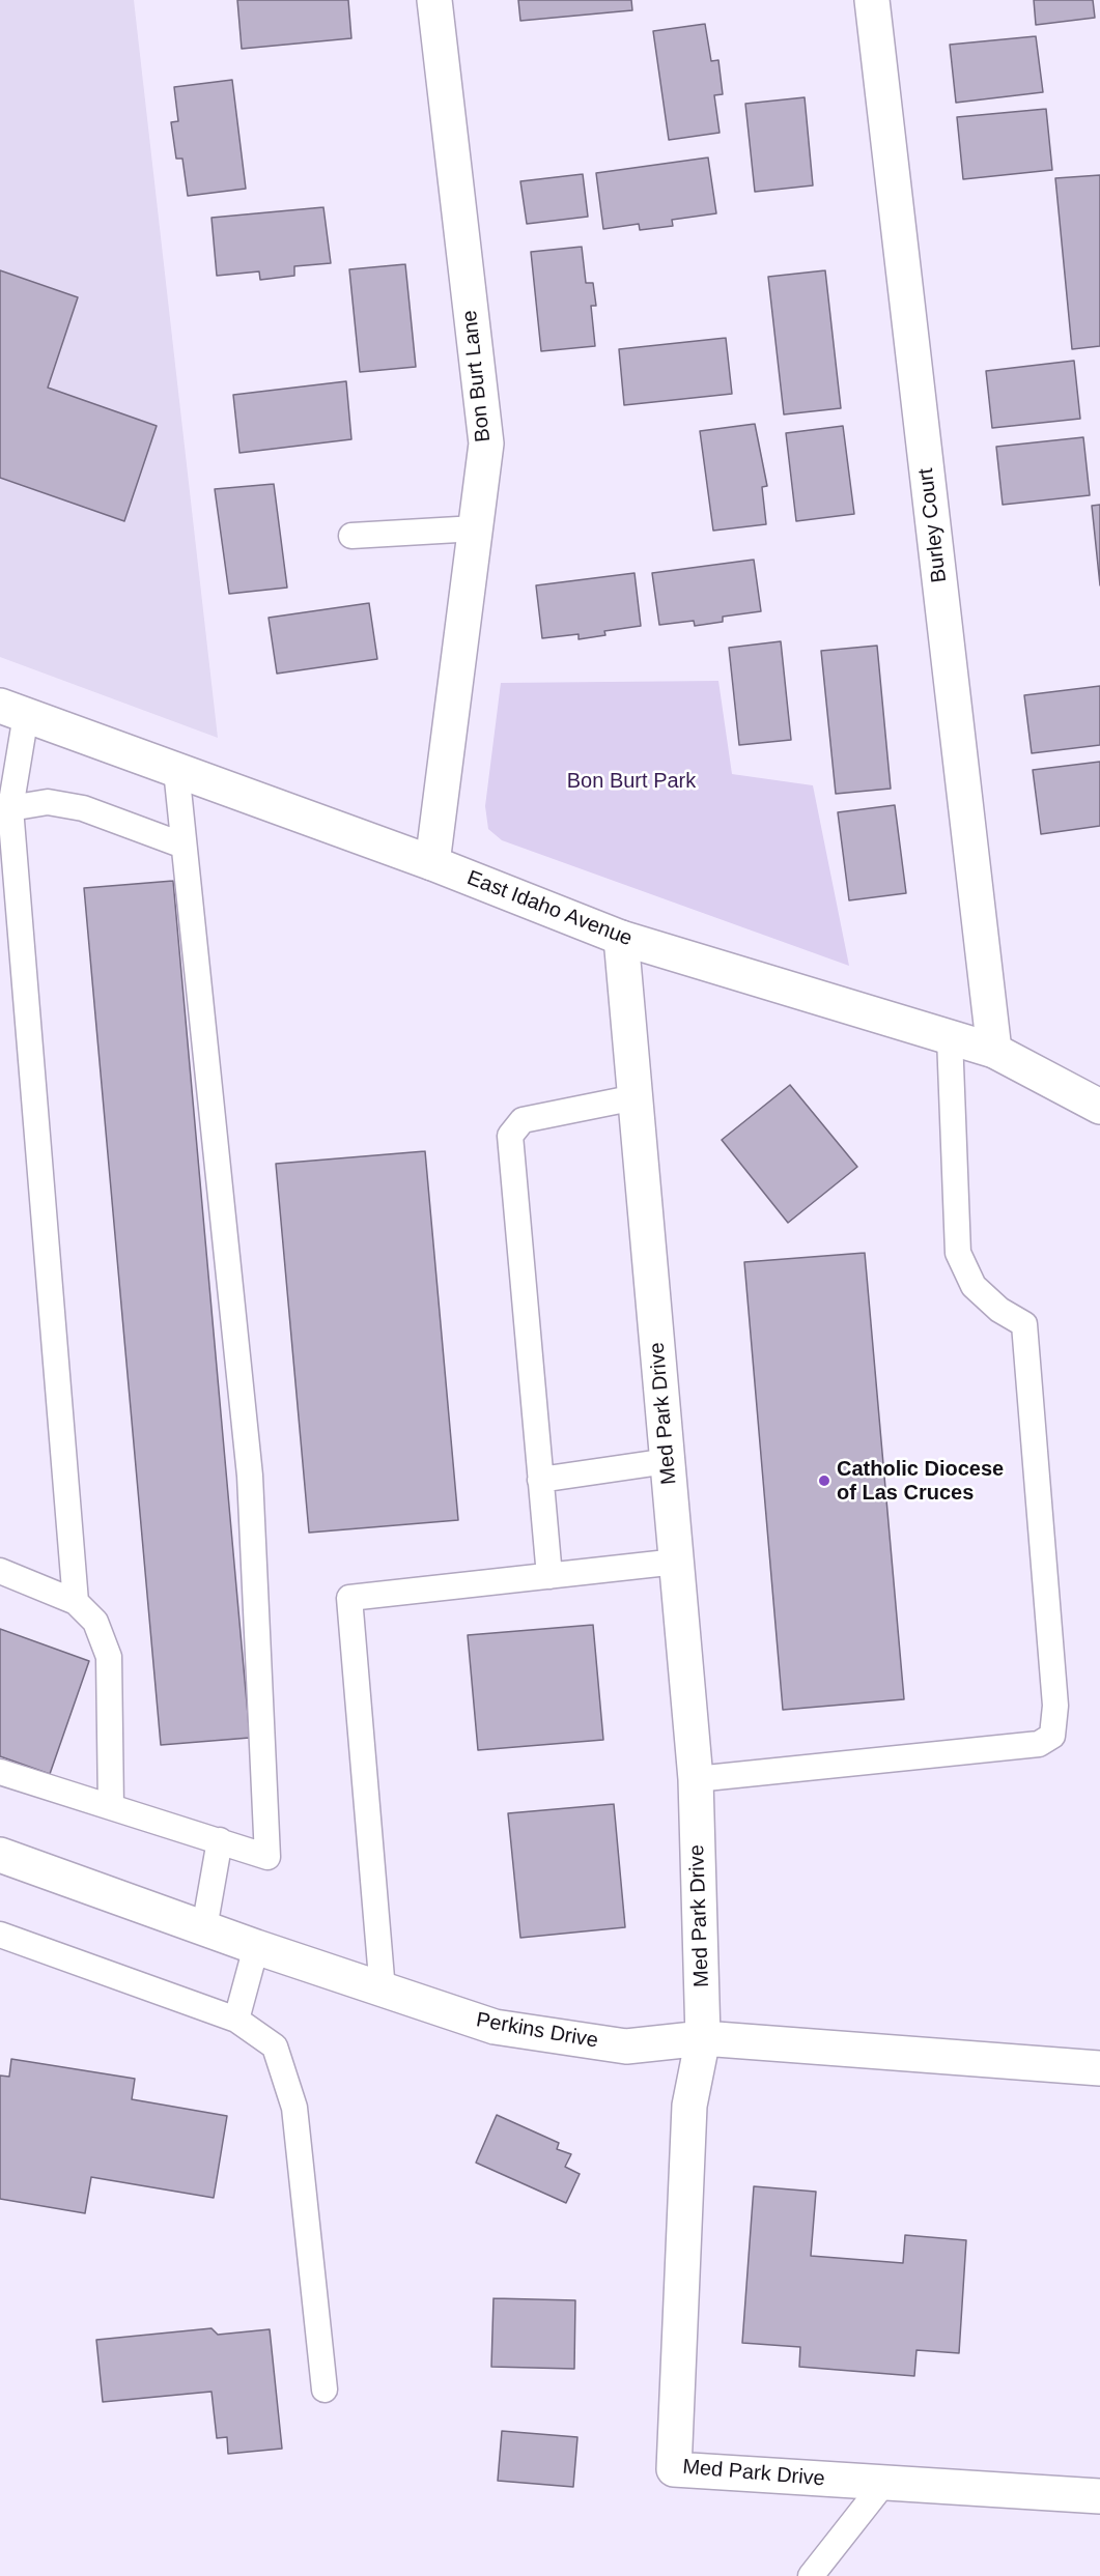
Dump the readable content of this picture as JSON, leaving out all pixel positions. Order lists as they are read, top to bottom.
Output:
{
  "streets": {
    "street": [
      "Bon Burt Lane",
      "Burley Court",
      "East Idaho Avenue",
      "Med Park Drive",
      "Perkins Drive"
    ]
  },
  "crossings": [
    ["Bon Burt Lane", "East Idaho Avenue"],
    ["Burley Court", "East Idaho Avenue"],
    ["East Idaho Avenue", "Med Park Drive"],
    ["Med Park Drive", "Perkins Drive"]
  ],
  "parks": ["Bon Burt Park"],
  "places": ["Catholic Diocese of Las Cruces"]
}
